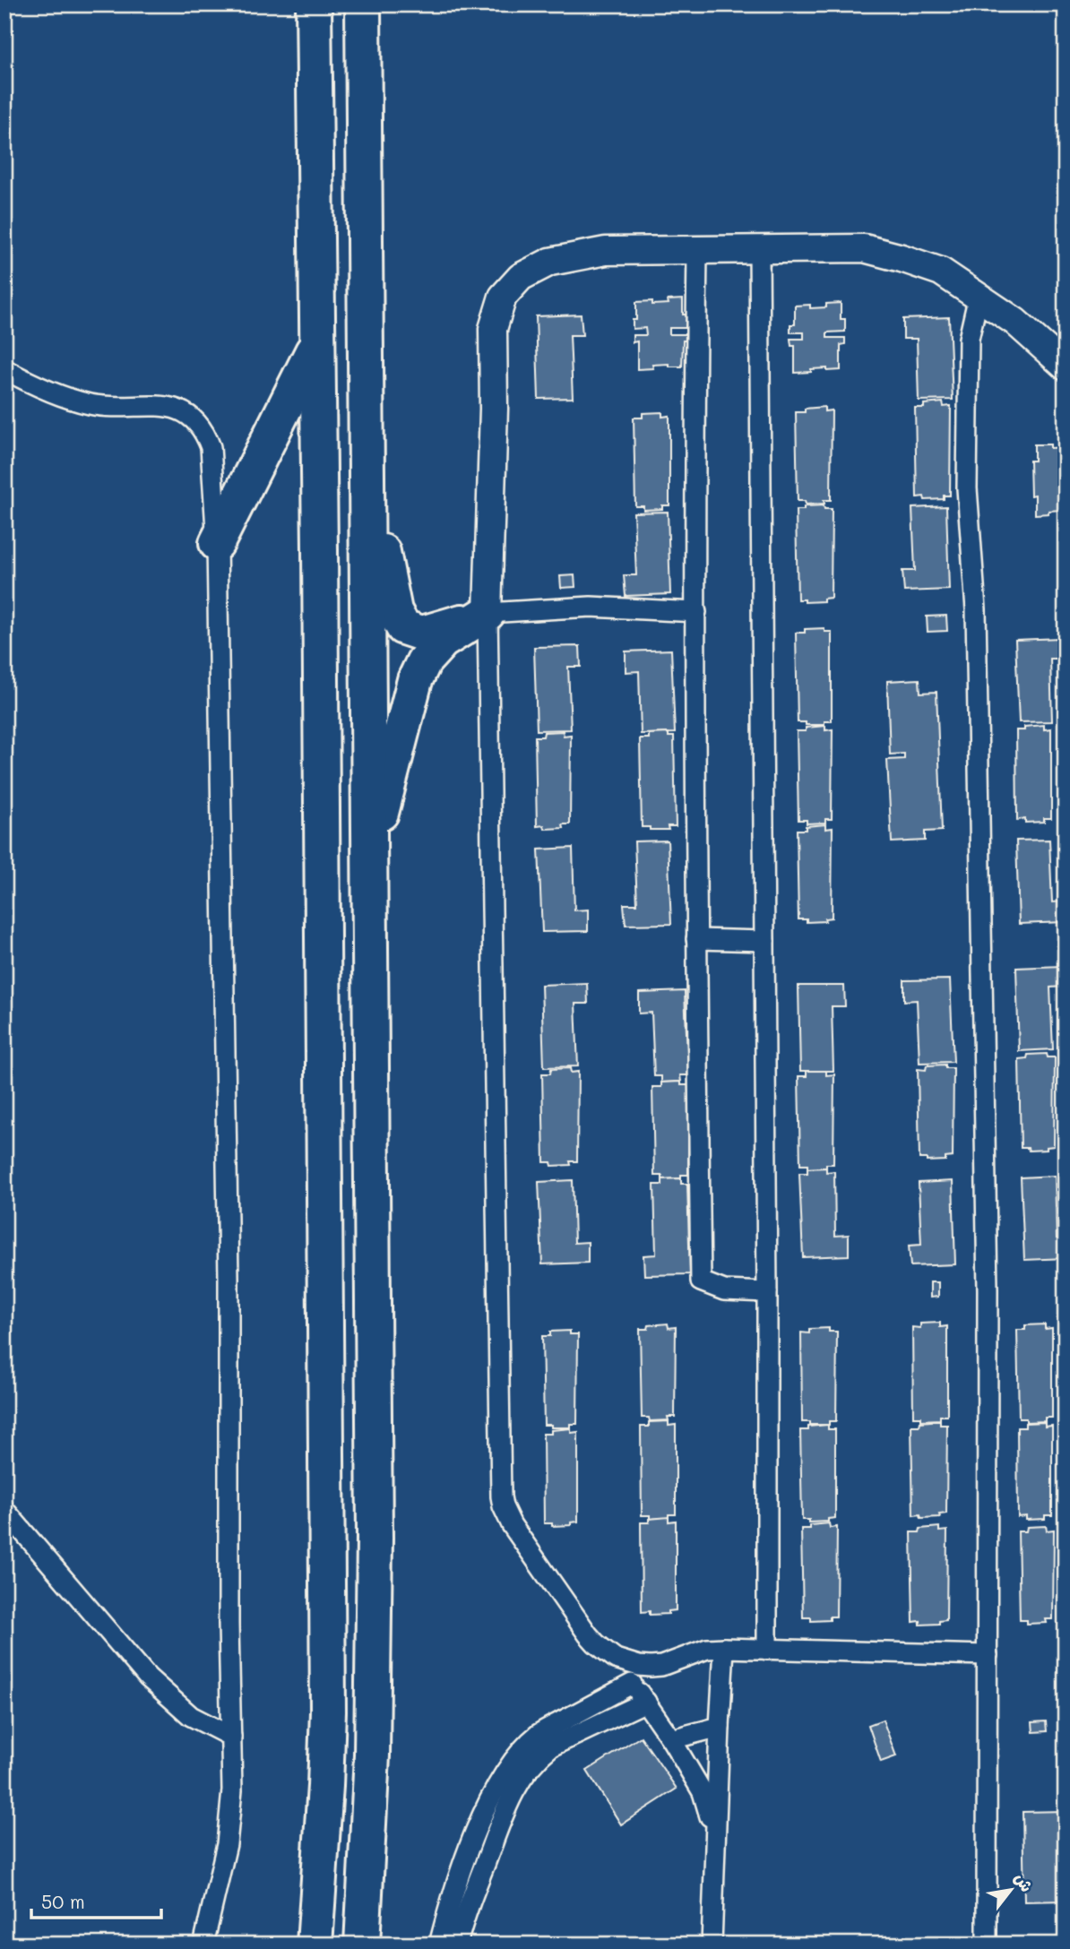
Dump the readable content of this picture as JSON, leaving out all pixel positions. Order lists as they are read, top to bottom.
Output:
{
  "scale_bar": "50 m",
  "north": "top right"
}
